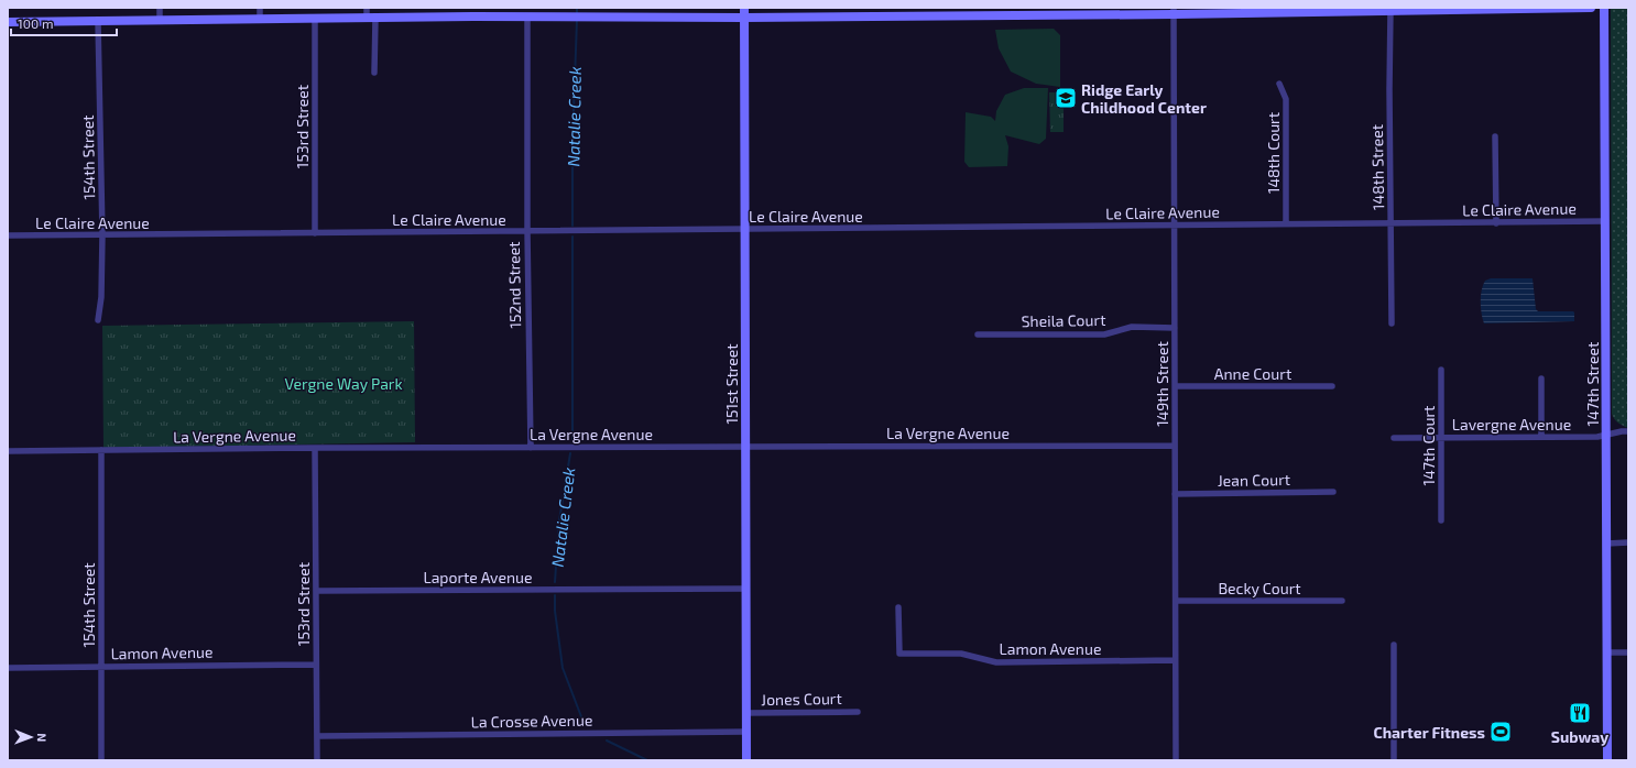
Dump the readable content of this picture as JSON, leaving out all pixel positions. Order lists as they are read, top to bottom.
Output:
{
  "streets": {
    "street": [
      "153rd Street",
      "148th Court",
      "154th Street",
      "148th Street",
      "Le Claire Avenue",
      "152nd Street",
      "Sheila Court",
      "Anne Court",
      "151st Street",
      "149th Street",
      "147th Street",
      "Lavergne Avenue",
      "La Vergne Avenue",
      "147th Court",
      "Jean Court",
      "Laporte Avenue",
      "Becky Court",
      "Lamon Avenue",
      "Jones Court",
      "La Crosse Avenue"
    ]
  },
  "crossings": [
    ["153rd Street", "Le Claire Avenue"],
    ["153rd Street", "La Vergne Avenue"],
    ["153rd Street", "Laporte Avenue"],
    ["153rd Street", "Lamon Avenue"],
    ["153rd Street", "La Crosse Avenue"],
    ["148th Court", "Le Claire Avenue"],
    ["154th Street", "Le Claire Avenue"],
    ["154th Street", "La Vergne Avenue"],
    ["154th Street", "Lamon Avenue"],
    ["148th Street", "Le Claire Avenue"],
    ["Le Claire Avenue", "152nd Street"],
    ["Le Claire Avenue", "151st Street"],
    ["Le Claire Avenue", "149th Street"],
    ["Le Claire Avenue", "147th Street"],
    ["152nd Street", "La Vergne Avenue"],
    ["Sheila Court", "149th Street"],
    ["Anne Court", "149th Street"],
    ["151st Street", "La Vergne Avenue"],
    ["151st Street", "Laporte Avenue"],
    ["151st Street", "Jones Court"],
    ["151st Street", "La Crosse Avenue"],
    ["149th Street", "La Vergne Avenue"],
    ["149th Street", "Jean Court"],
    ["149th Street", "Becky Court"],
    ["149th Street", "Lamon Avenue"],
    ["147th Street", "Lavergne Avenue"],
    ["Lavergne Avenue", "147th Court"]
  ],
  "water": ["Natalie Creek"],
  "parks": ["Vergne Way Park"],
  "places": {
    "school or university": ["Ridge Early Childhood Center"],
    "restaurant": ["Subway"],
    "sports": ["Charter Fitness"]
  },
  "scale_bar": "100 m",
  "north": "right"
}
